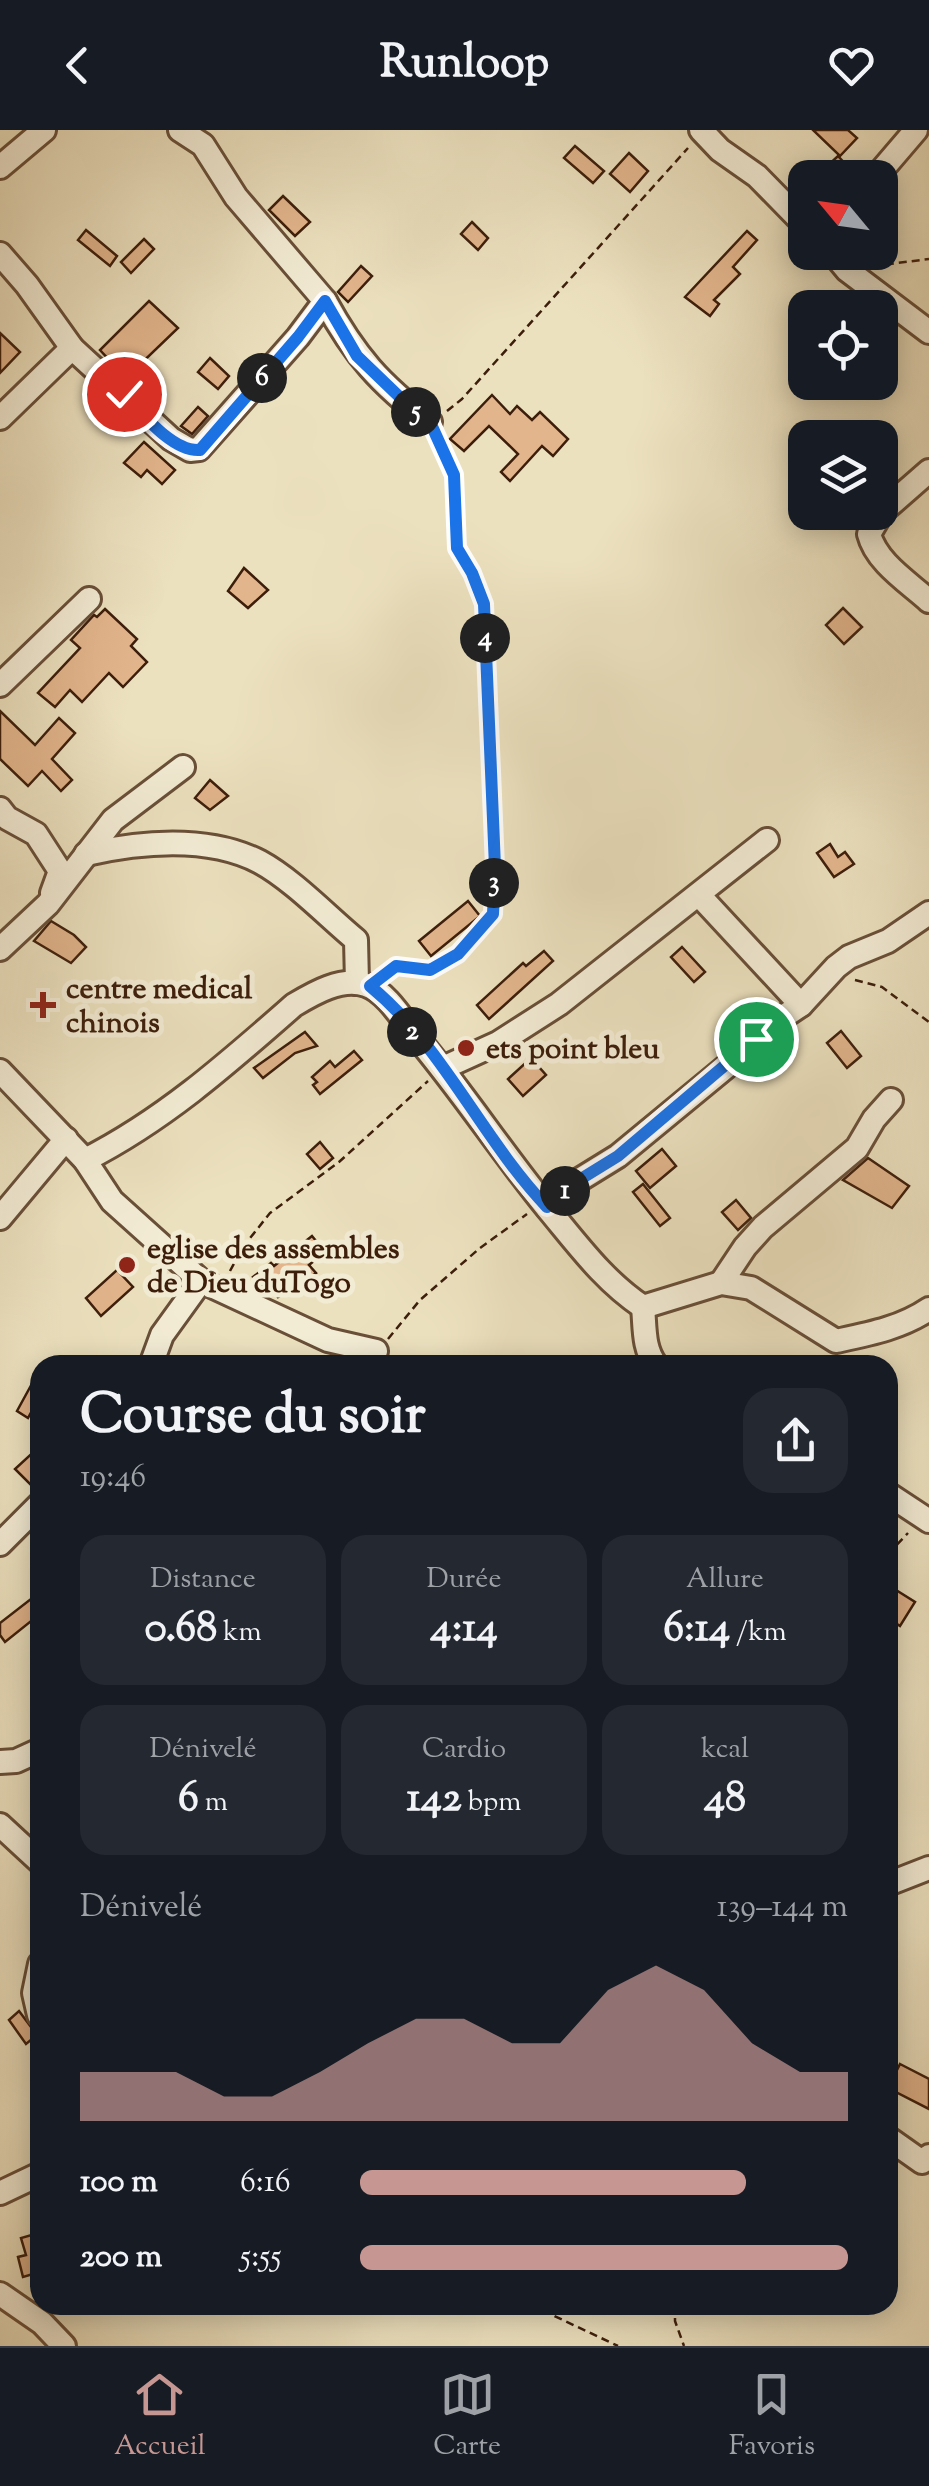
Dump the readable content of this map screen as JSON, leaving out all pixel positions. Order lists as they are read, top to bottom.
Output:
{
  "places": {
    "health": ["centre medical chinois"],
    "other": ["ets point bleu", "eglise des assembles de Dieu duTogo"]
  },
  "north": "top left",
  "page": {
    "header": "Runloop",
    "pins": [
      "6",
      "5",
      "4",
      "3",
      "2",
      "1"
    ],
    "heading": ["Course du soir", "19:46"],
    "stats": [
      ["Distance", "0.68 km"],
      ["Durée", "4:14"],
      ["Allure", "6:14 /km"],
      ["Dénivelé", "6 m"],
      ["Cardio", "142 bpm"],
      ["kcal", "48"]
    ],
    "chart": ["Dénivelé", "139–144 m"],
    "list": [
      {
        "name": "100 m",
        "note": "6:16"
      },
      {
        "name": "200 m",
        "note": "5:55"
      }
    ],
    "tabs": ["Accueil", "Carte", "Favoris"]
  }
}
